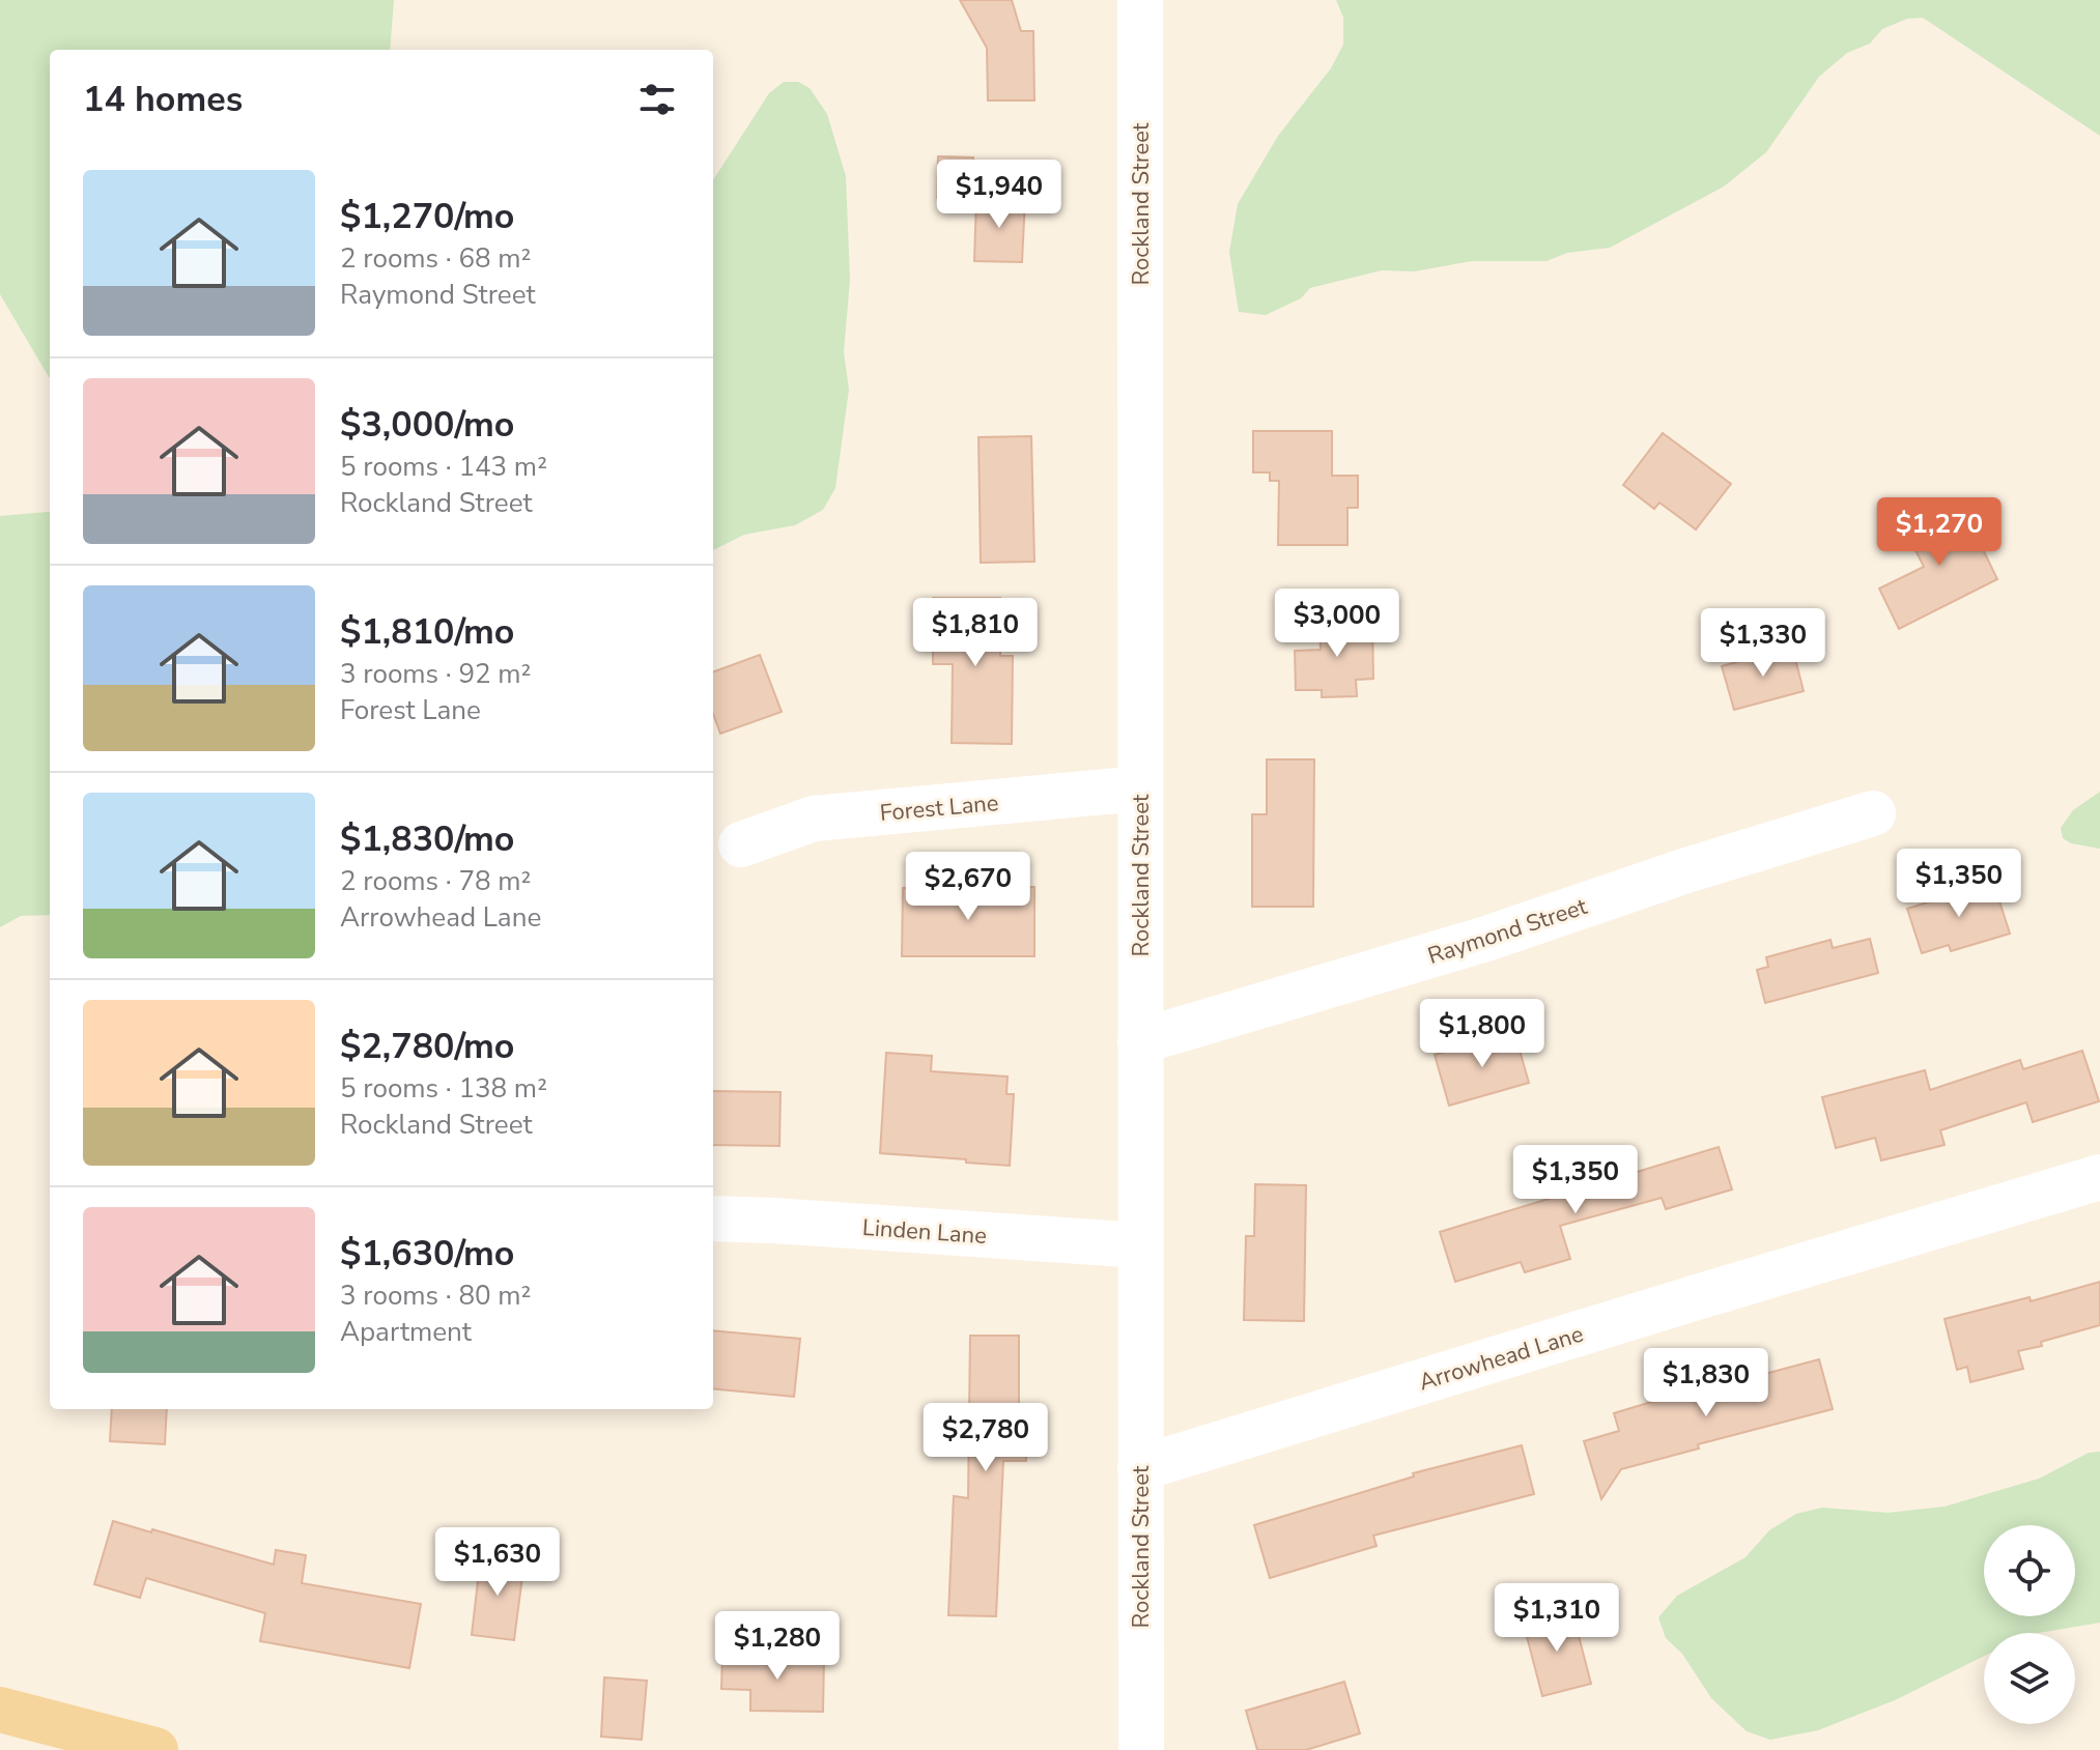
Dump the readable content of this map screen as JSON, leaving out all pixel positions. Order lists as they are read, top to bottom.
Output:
{
  "streets": {
    "street": [
      "Rockland Street",
      "Forest Lane",
      "Raymond Street",
      "Linden Lane",
      "Arrowhead Lane"
    ]
  },
  "crossings": [
    ["Rockland Street", "Forest Lane"],
    ["Rockland Street", "Raymond Street"],
    ["Rockland Street", "Linden Lane"],
    ["Rockland Street", "Arrowhead Lane"]
  ],
  "page": {
    "heading": "14 homes",
    "list": [
      {
        "name": "$1,270/mo",
        "note": "2 rooms · 68 m² · Raymond Street"
      },
      {
        "name": "$3,000/mo",
        "note": "5 rooms · 143 m² · Rockland Street"
      },
      {
        "name": "$1,810/mo",
        "note": "3 rooms · 92 m² · Forest Lane"
      },
      {
        "name": "$1,830/mo",
        "note": "2 rooms · 78 m² · Arrowhead Lane"
      },
      {
        "name": "$2,780/mo",
        "note": "5 rooms · 138 m² · Rockland Street"
      },
      {
        "name": "$1,630/mo",
        "note": "3 rooms · 80 m² · Apartment"
      }
    ],
    "price": [
      "$1,940",
      "$1,270",
      "$3,000",
      "$1,810",
      "$1,330",
      "$1,350",
      "$2,670",
      "$1,800",
      "$1,350",
      "$1,830",
      "$2,780",
      "$1,630",
      "$1,310",
      "$1,280"
    ]
  }
}
